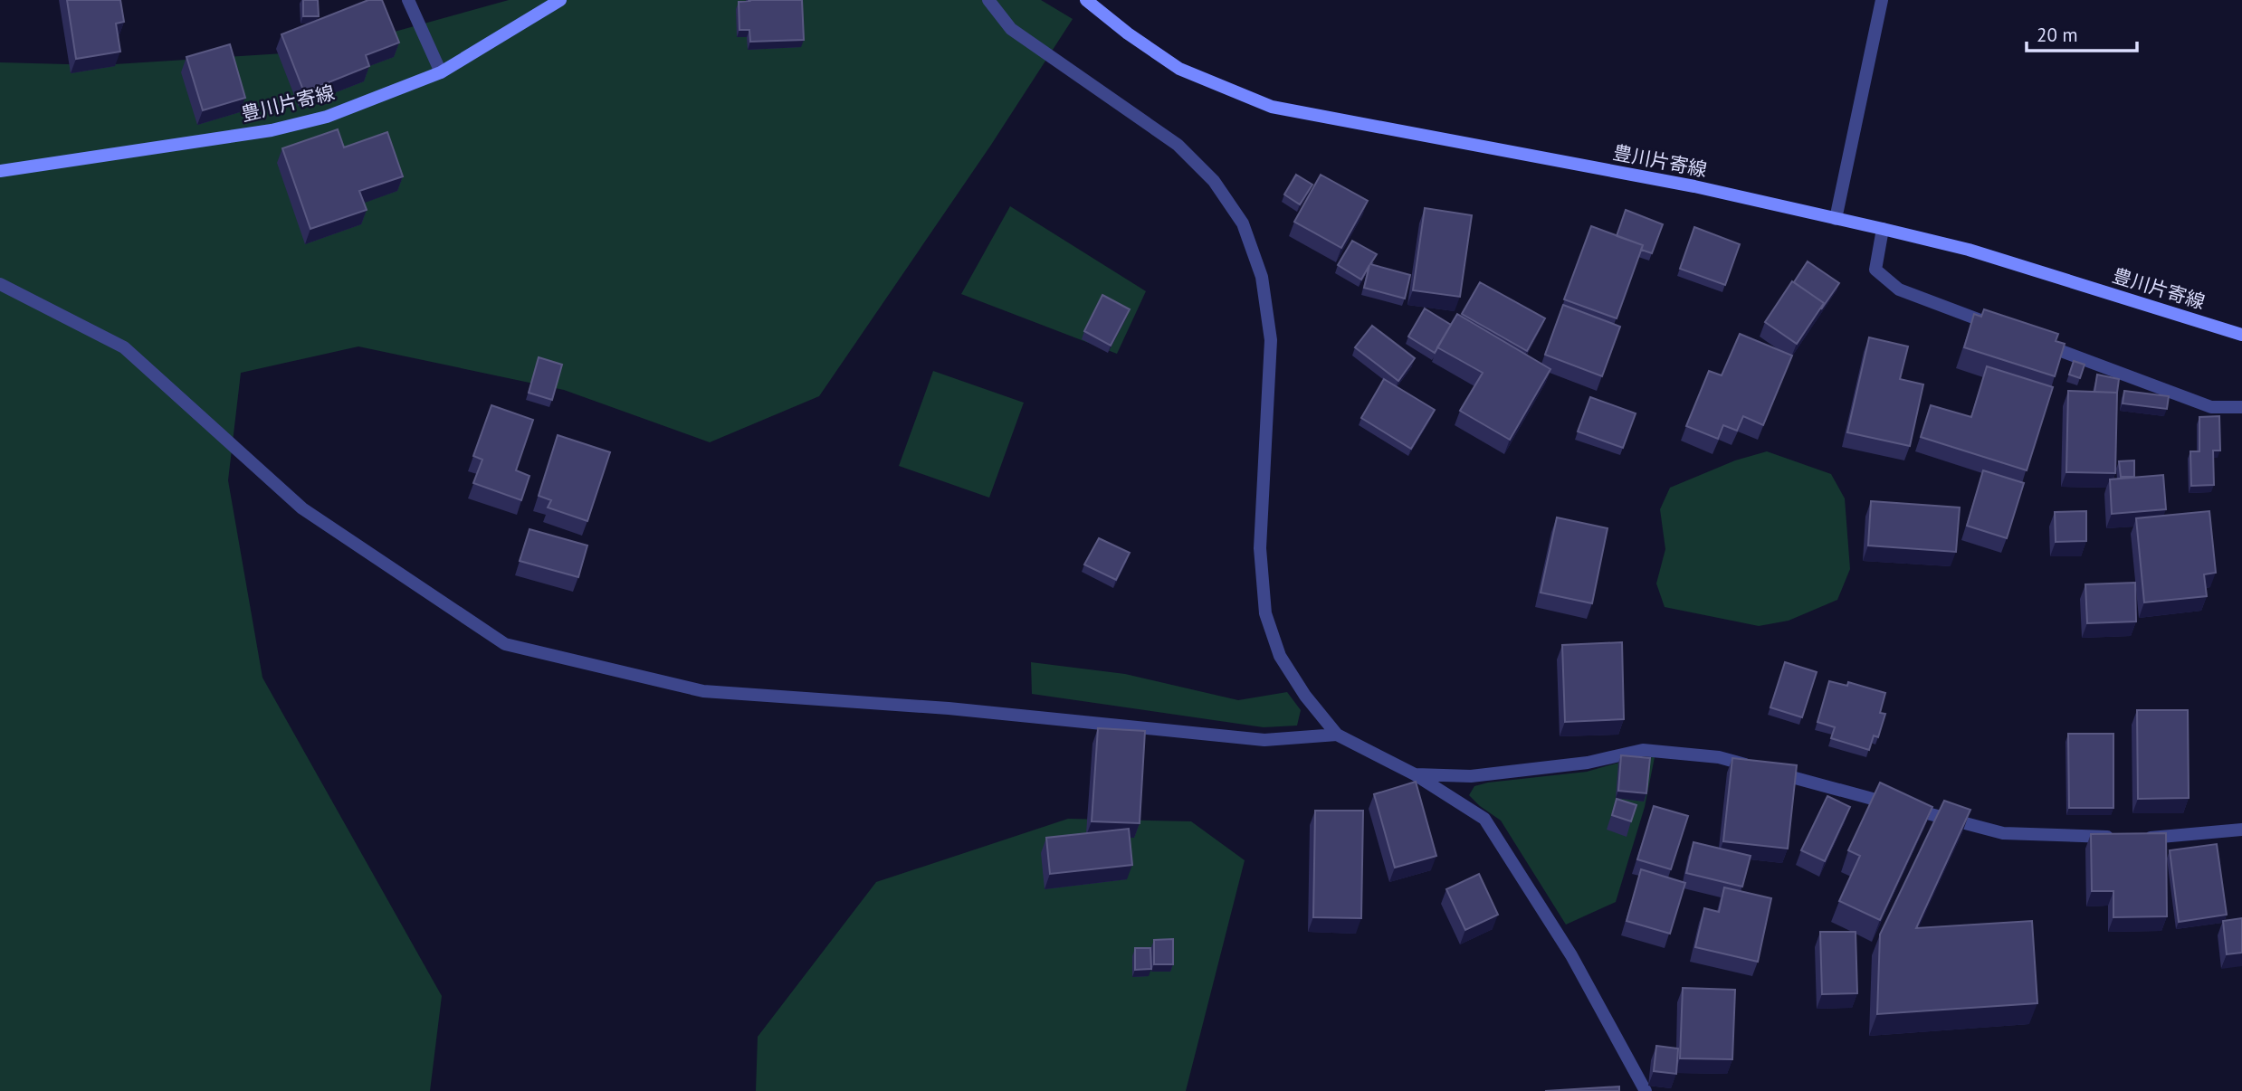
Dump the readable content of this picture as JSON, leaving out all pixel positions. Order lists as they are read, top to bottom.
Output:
{
  "streets": {
    "main road": ["豊川片寄線"]
  },
  "scale_bar": "20 m"
}
